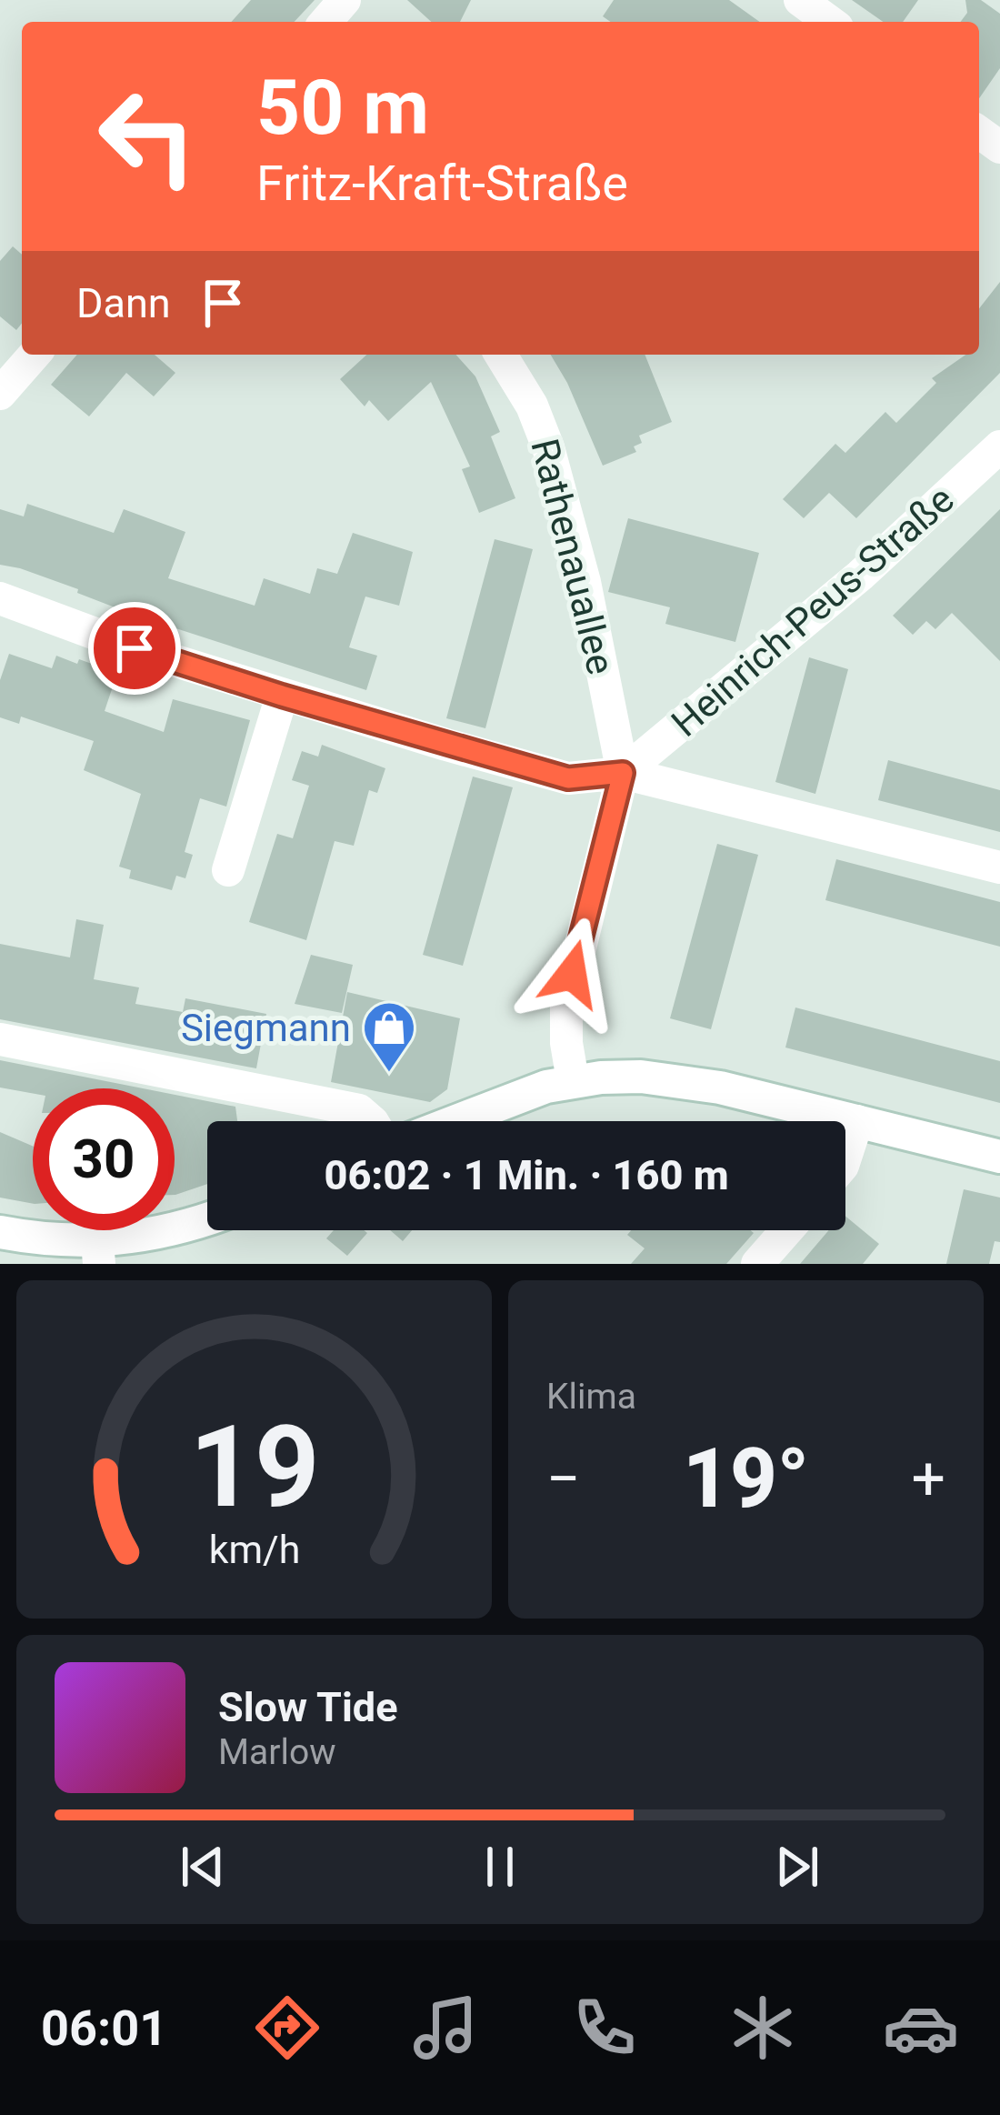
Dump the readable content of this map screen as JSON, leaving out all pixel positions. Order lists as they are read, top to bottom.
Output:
{
  "streets": {
    "street": ["Rathenauallee", "Heinrich-Peus-Straße"]
  },
  "crossings": [
    ["Rathenauallee", "Heinrich-Peus-Straße"]
  ],
  "places": {
    "shop": ["Siegmann"]
  },
  "page": {
    "turn": ["50 m", "Fritz-Kraft-Straße"],
    "then": "Dann",
    "limit": "30",
    "trip": "06:02 · 1 Min. · 160 m",
    "tile": "Klima",
    "heat": ["−", "19°", "+"],
    "song": ["Slow Tide", "Marlow"],
    "tabs": "06:01",
    "gauge": ["19", "km/h"]
  }
}
